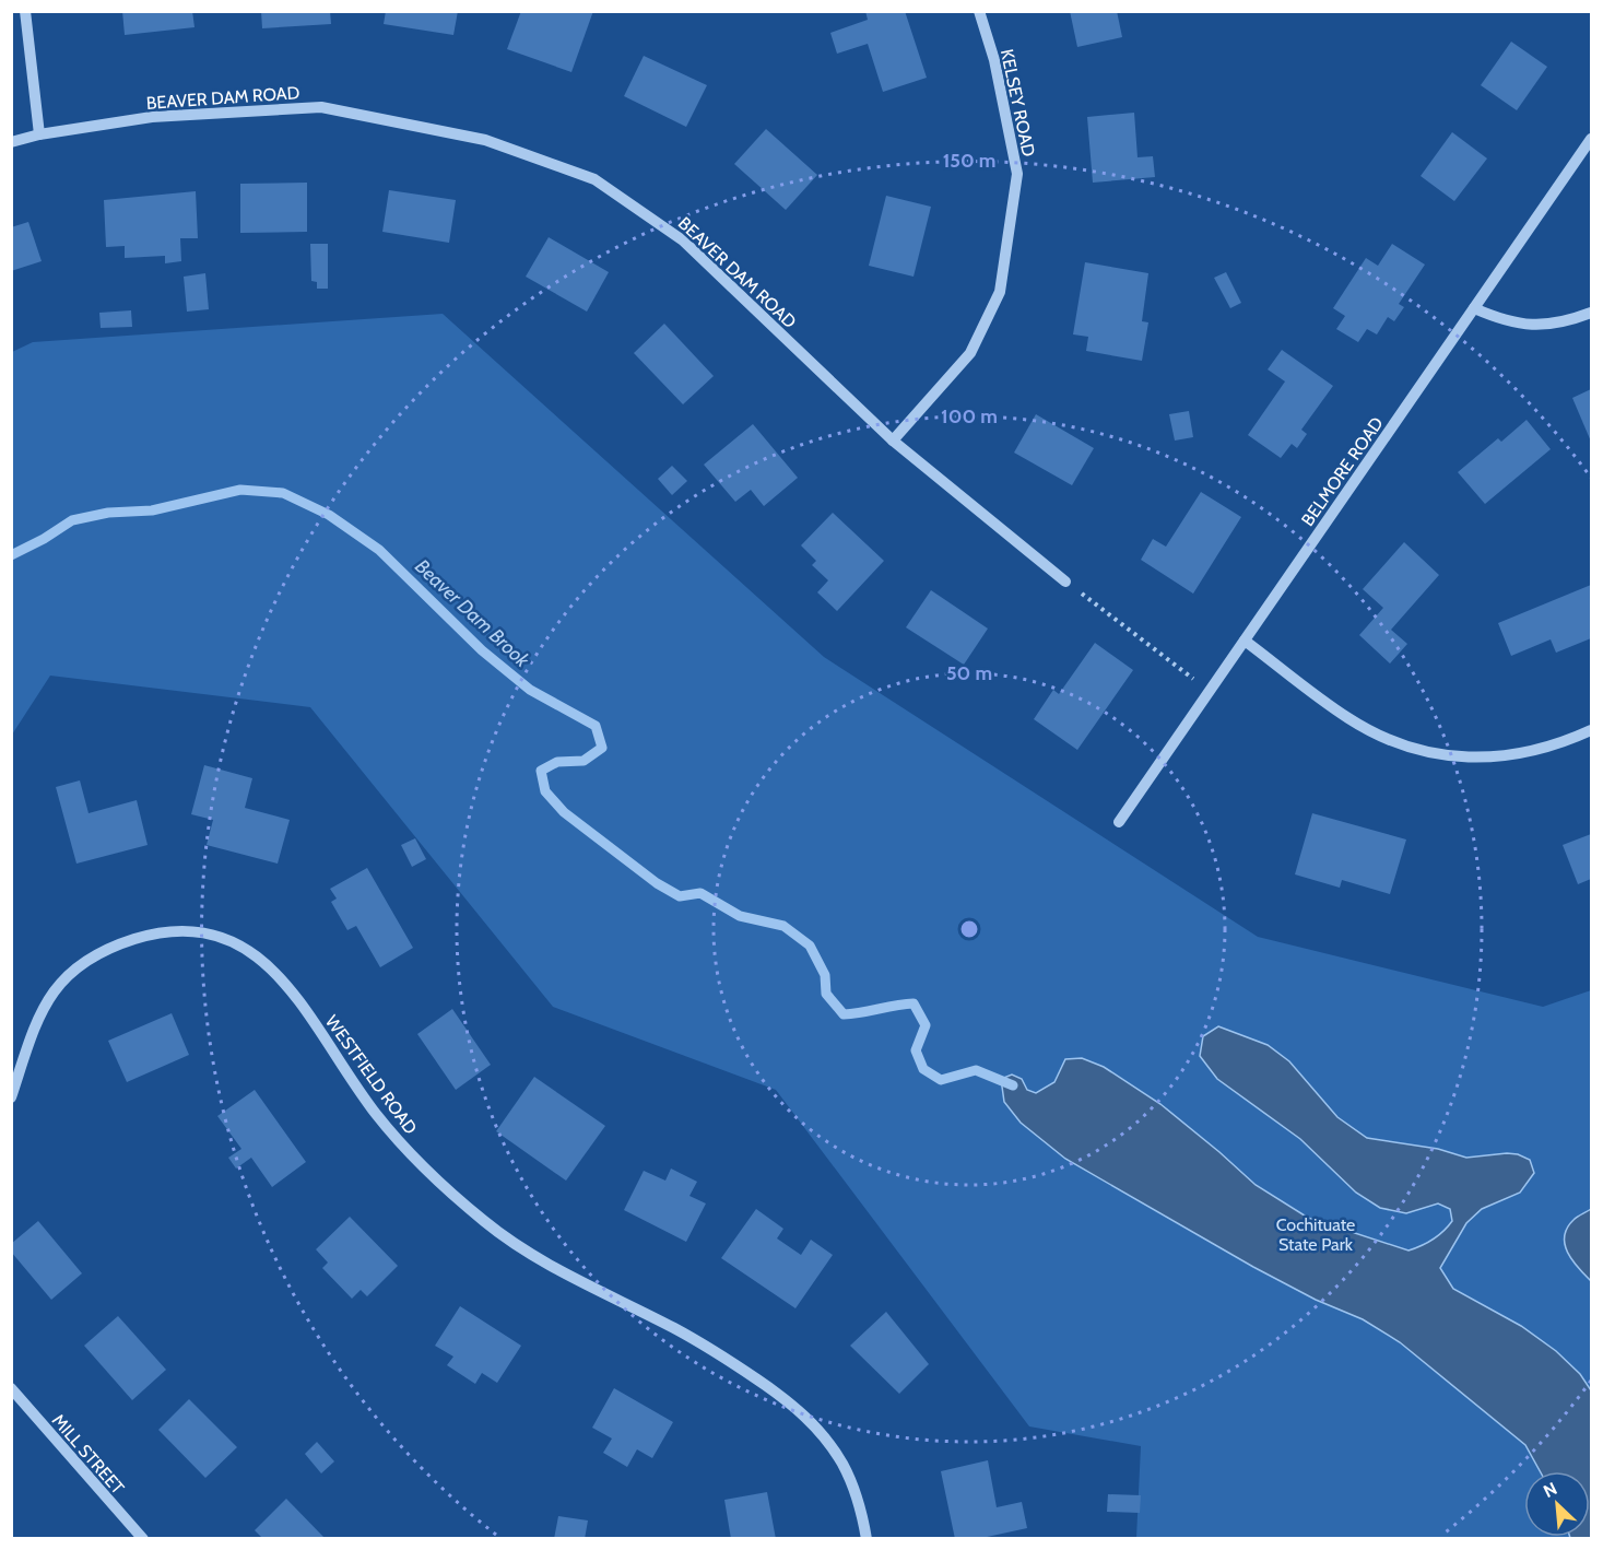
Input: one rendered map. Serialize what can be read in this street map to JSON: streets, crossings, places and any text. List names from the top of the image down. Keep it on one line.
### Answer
{"streets":{"street":["BEAVER DAM ROAD","KELSEY ROAD","BELMORE ROAD","WESTFIELD ROAD","MILL STREET"]},"crossings":[["BEAVER DAM ROAD","KELSEY ROAD"]],"water":["Beaver Dam Brook"],"parks":["Cochituate State Park"],"north":"top left","rings":["150 m","100 m","50 m"]}
